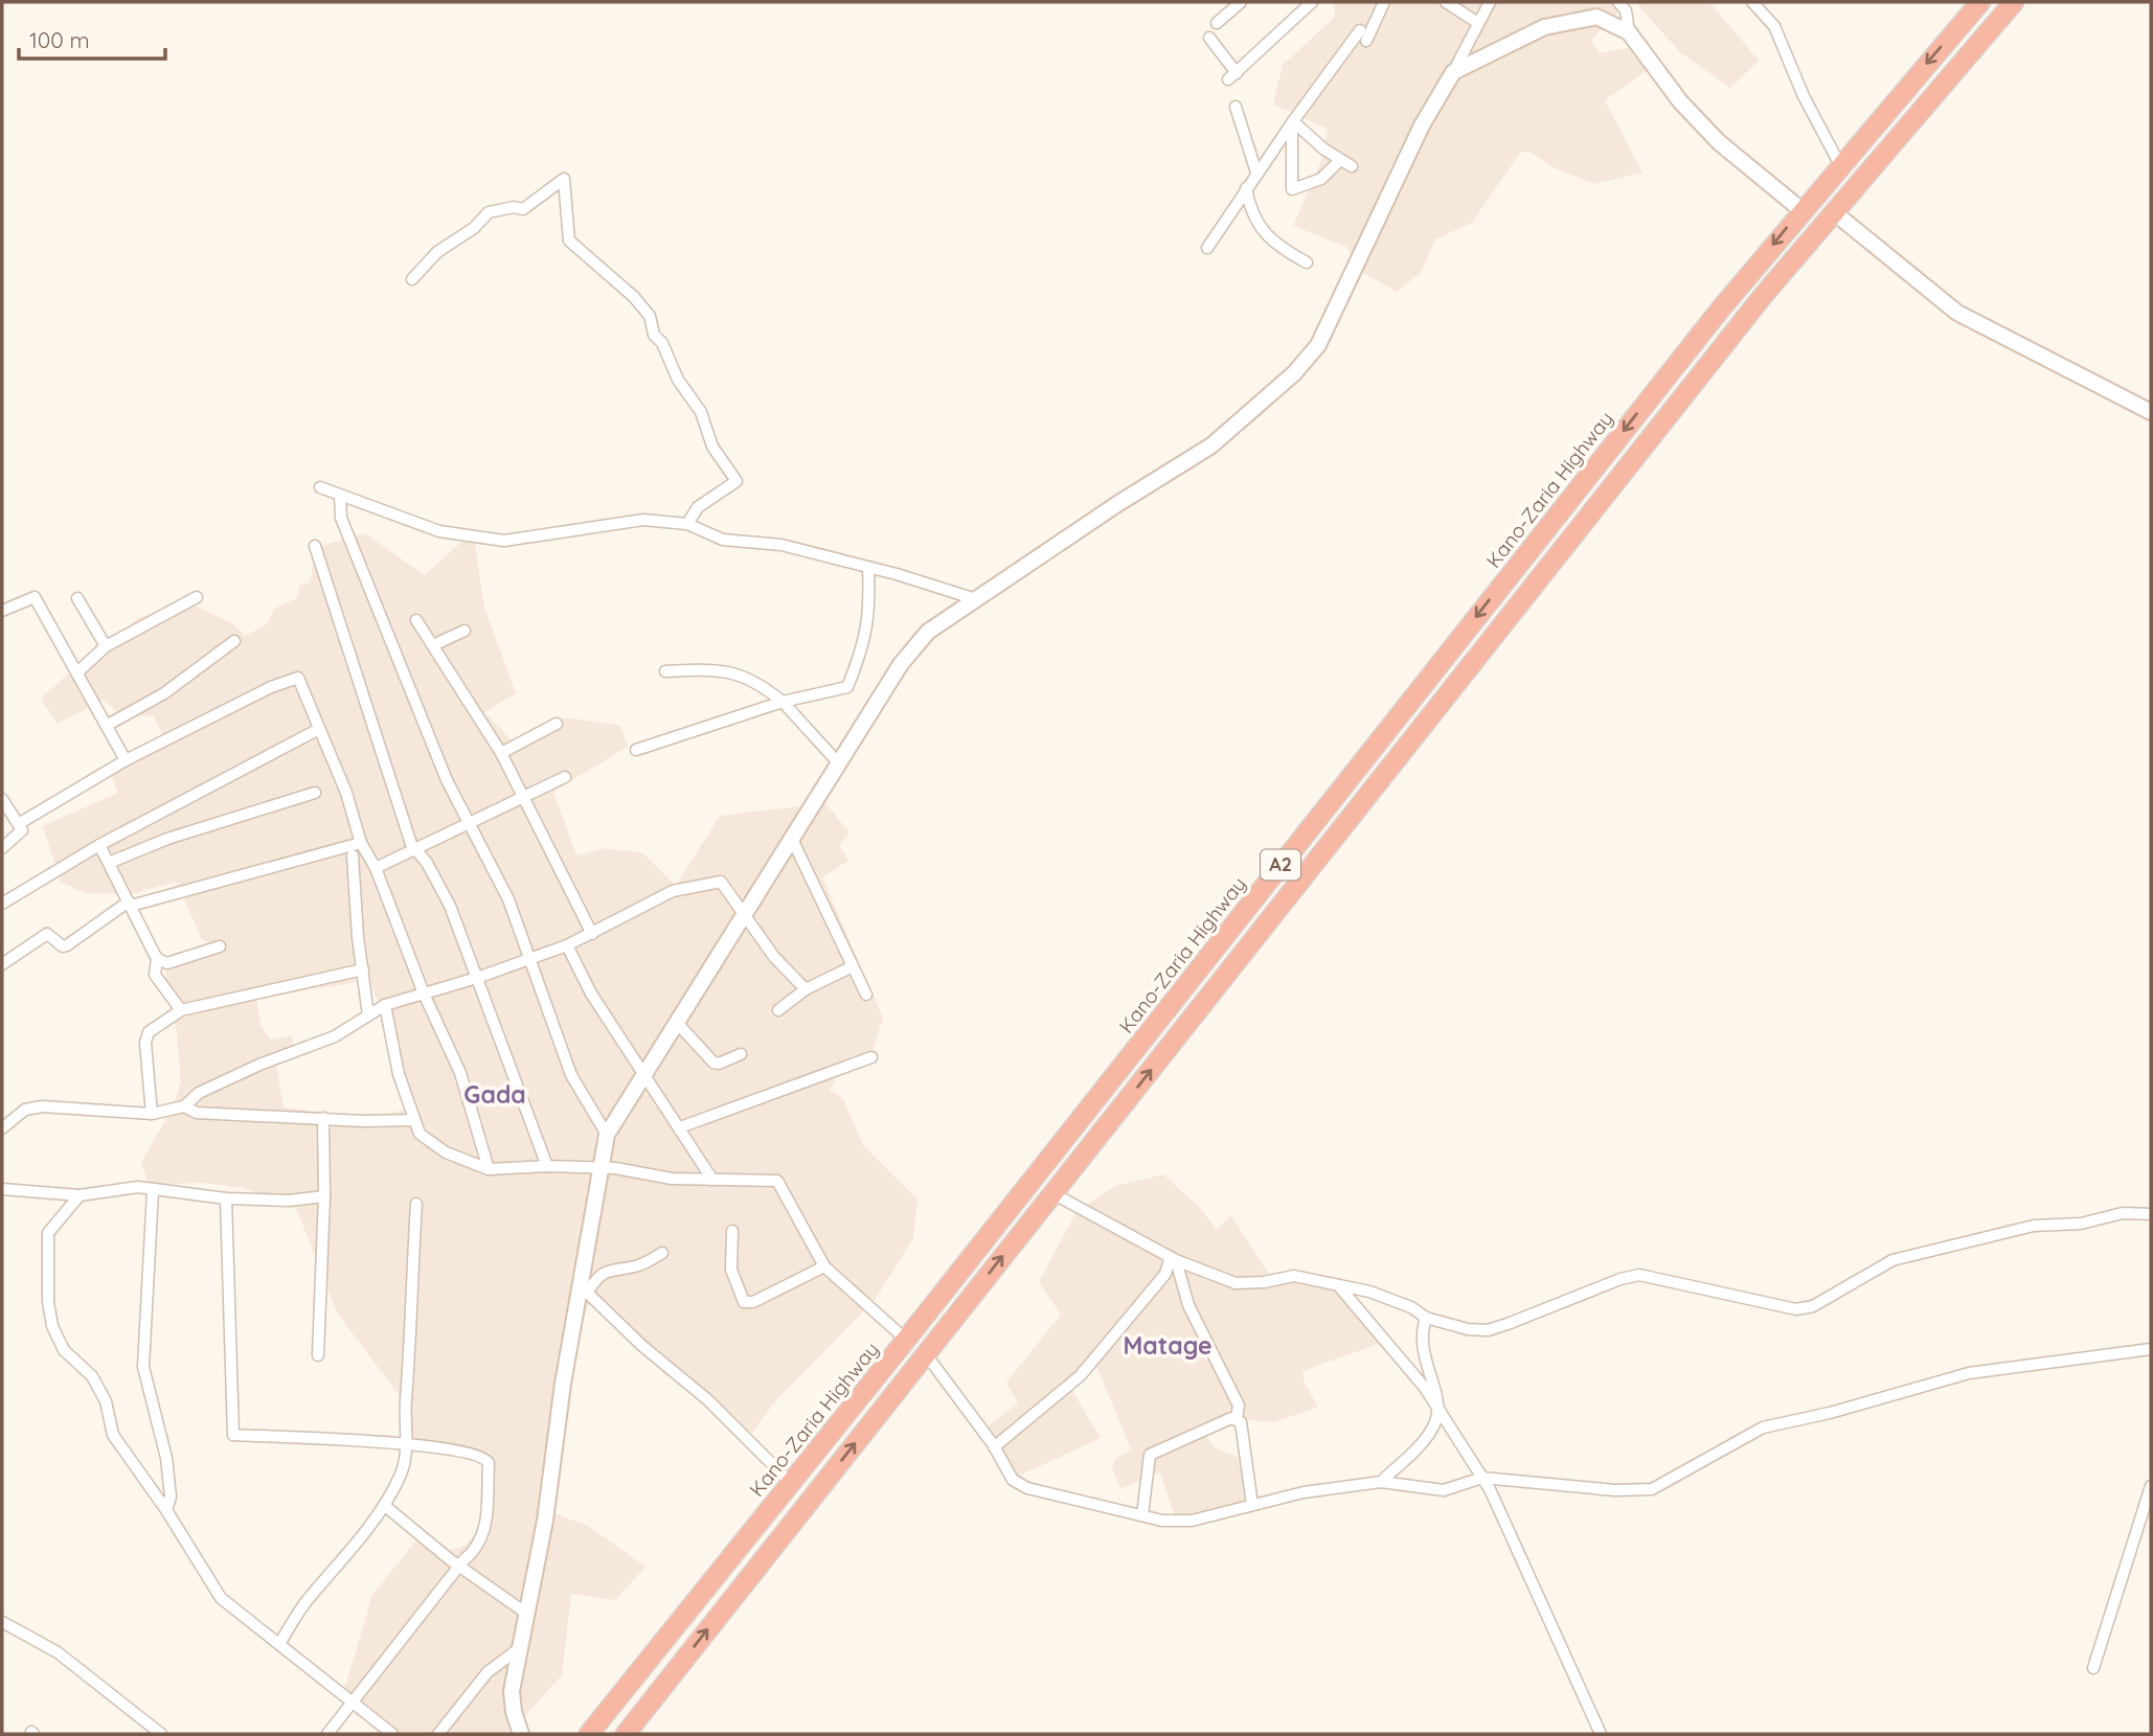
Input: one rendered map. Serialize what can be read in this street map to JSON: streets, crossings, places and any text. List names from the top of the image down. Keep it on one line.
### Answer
{"streets":{"highway":["Kano-Zaria Highway","A2"]},"districts":["Gada","Matage"],"scale_bar":"100 m"}
